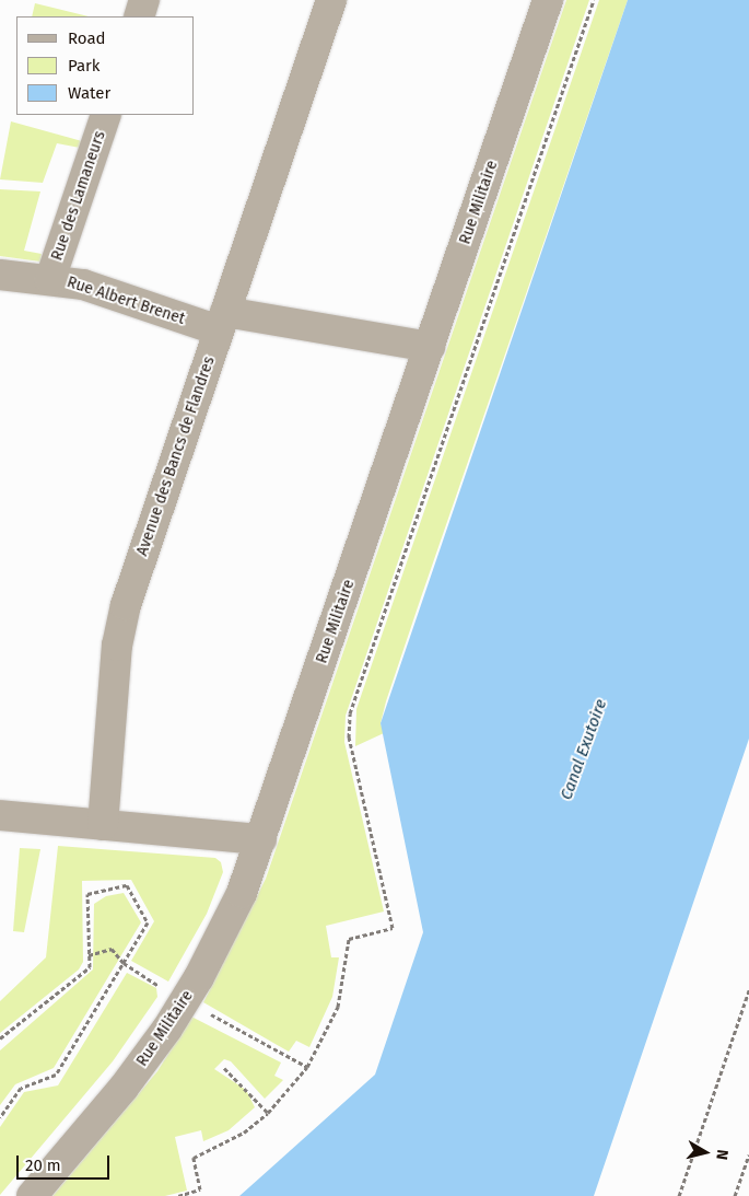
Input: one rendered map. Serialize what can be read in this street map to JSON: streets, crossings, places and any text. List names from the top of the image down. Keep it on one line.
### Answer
{"streets":{"street":["Rue des Lamaneurs","Rue Militaire","Rue Albert Brenet","Avenue des Bancs de Flandres"]},"crossings":[["Rue des Lamaneurs","Rue Albert Brenet"],["Rue Militaire","Rue Albert Brenet"],["Rue Albert Brenet","Avenue des Bancs de Flandres"]],"water":["Canal Exutoire"],"legend":["Road","Park","Water"],"scale_bar":"20 m","north":"right"}
